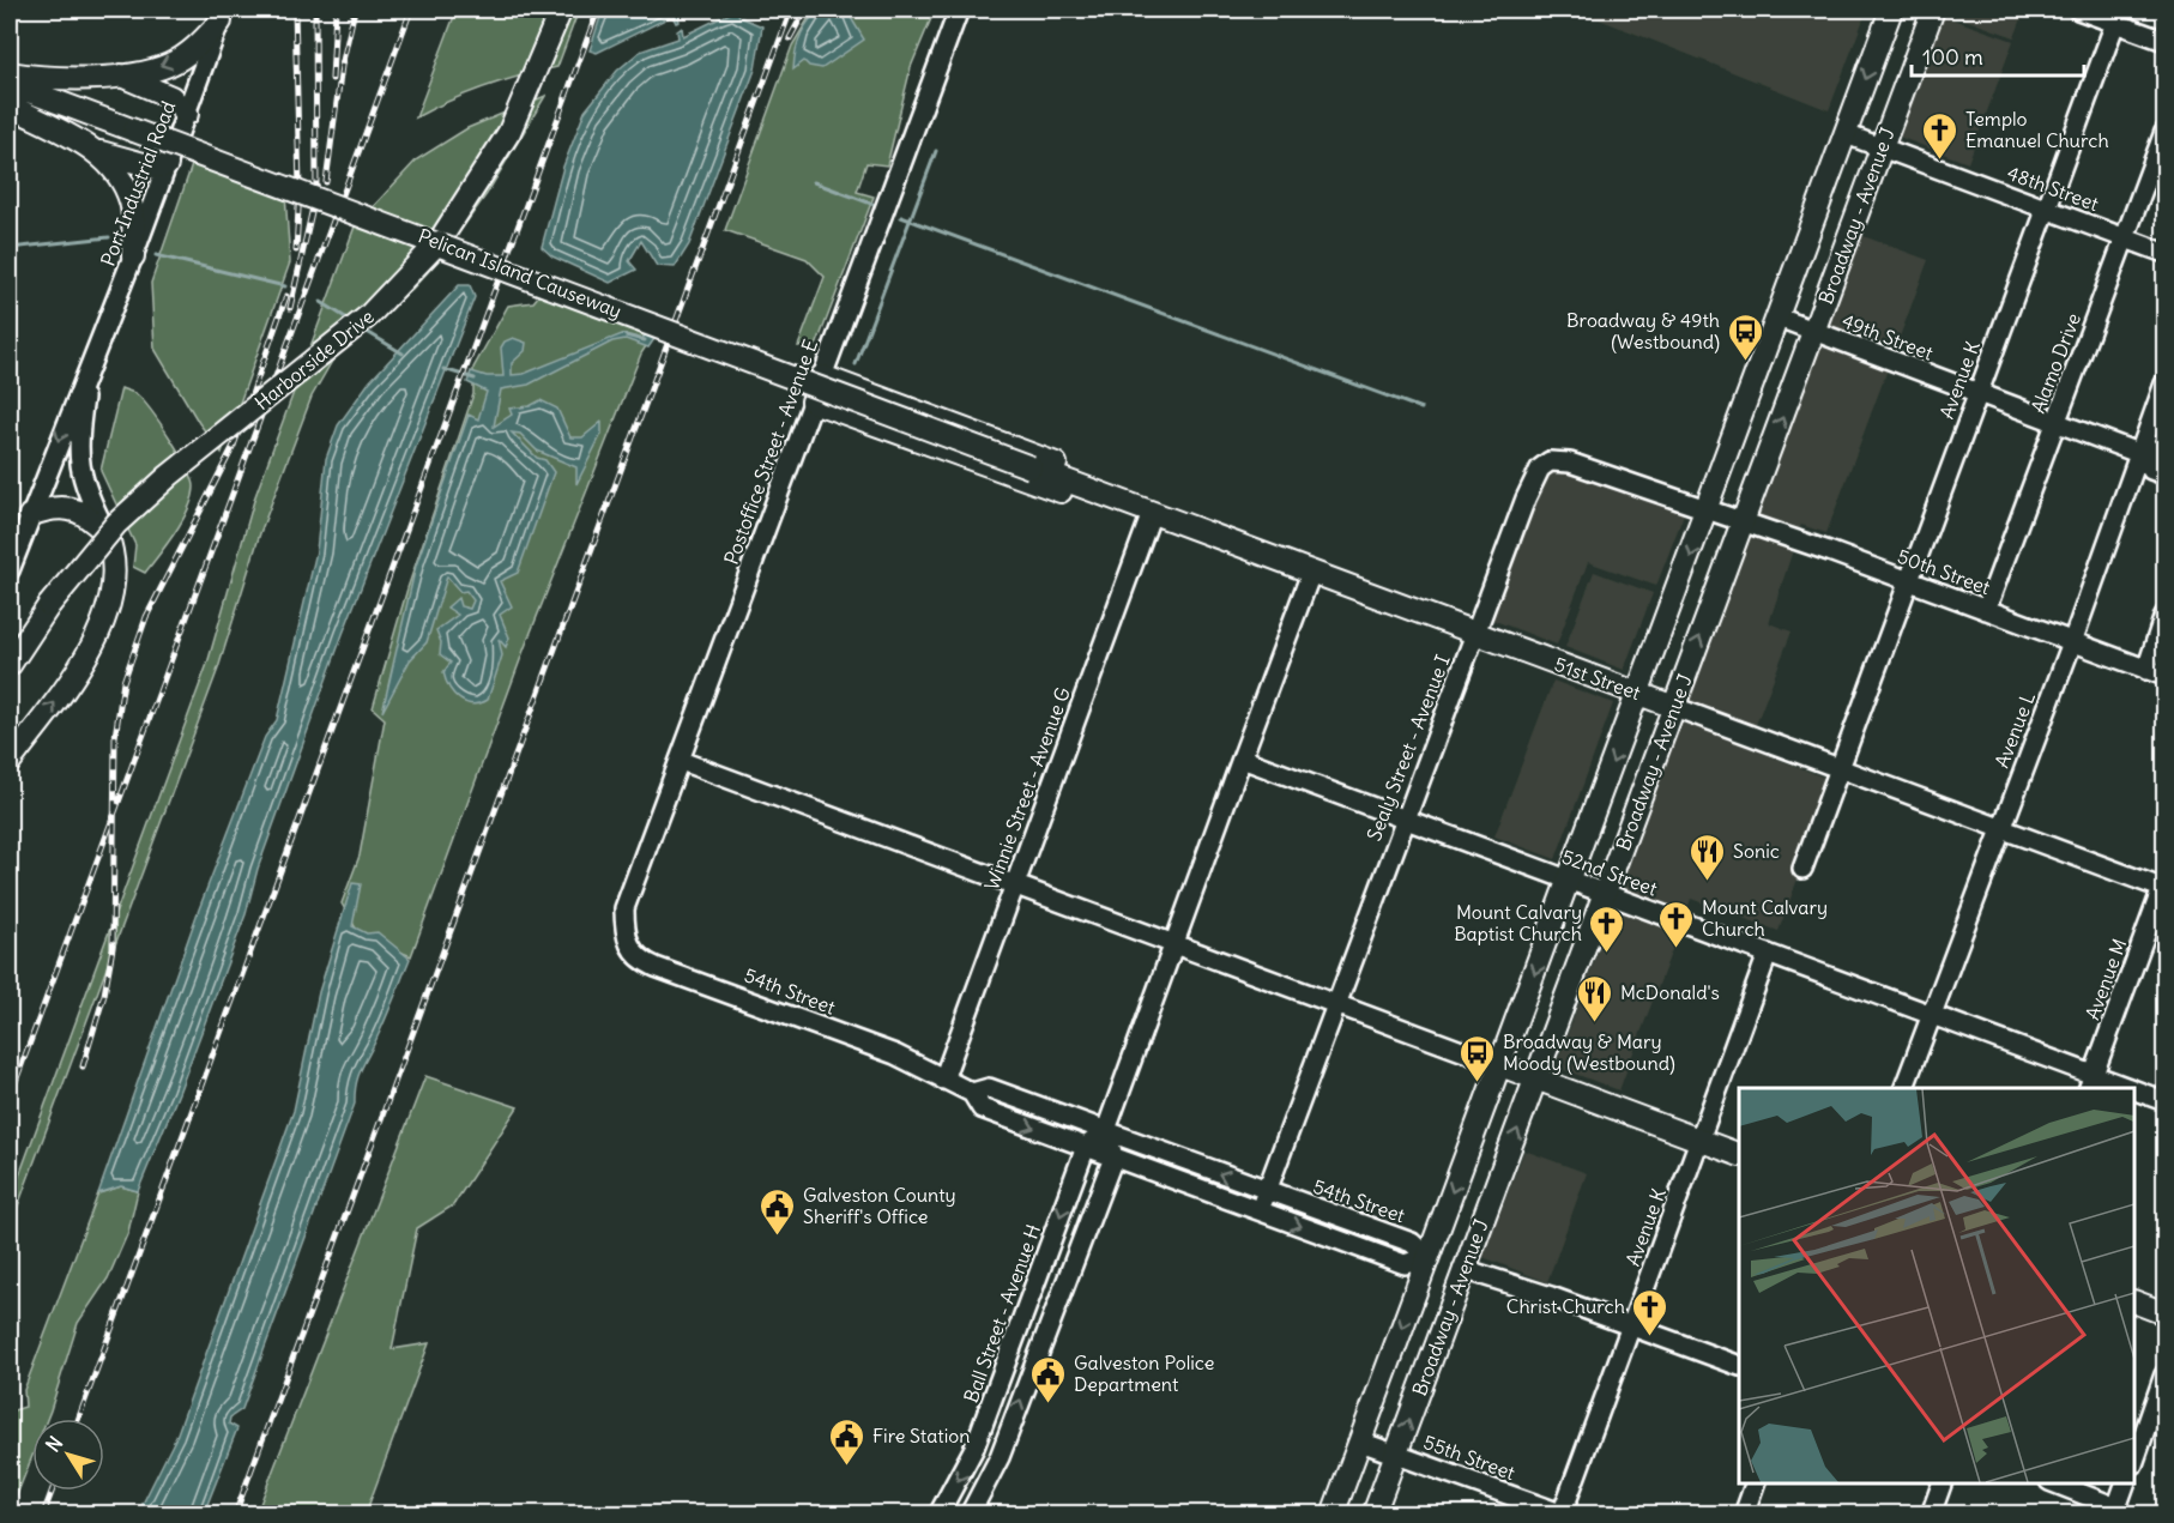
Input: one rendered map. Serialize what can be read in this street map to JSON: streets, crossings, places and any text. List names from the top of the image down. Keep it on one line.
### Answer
{"streets":{"main road":["Broadway - Avenue J","Pelican Island Causeway","Harborside Drive","51st Street"],"street":["Port Industrial Road","48th Street","49th Street","Alamo Drive","Avenue K","Postoffice Street - Avenue E","50th Street","Avenue L","Sealy Street - Avenue I","Winnie Street - Avenue G","52nd Street","Avenue M","54th Street","Ball Street - Avenue H","55th Street"]},"crossings":[["48th Street","Broadway - Avenue J"],["48th Street","Alamo Drive"],["48th Street","Avenue K"],["Broadway - Avenue J","49th Street"],["Broadway - Avenue J","50th Street"],["Broadway - Avenue J","51st Street"],["Broadway - Avenue J","Sealy Street - Avenue I"],["Broadway - Avenue J","52nd Street"],["Broadway - Avenue J","54th Street"],["Broadway - Avenue J","55th Street"],["Pelican Island Causeway","Harborside Drive"],["Pelican Island Causeway","51st Street"],["49th Street","Alamo Drive"],["49th Street","Avenue K"],["49th Street","Avenue L"],["Alamo Drive","50th Street"],["Avenue K","50th Street"],["Avenue K","51st Street"],["Avenue K","52nd Street"],["Avenue K","55th Street"],["Postoffice Street - Avenue E","54th Street"],["50th Street","Avenue L"],["50th Street","Sealy Street - Avenue I"],["51st Street","Avenue L"],["51st Street","Sealy Street - Avenue I"],["51st Street","Winnie Street - Avenue G"],["51st Street","Avenue M"],["Avenue L","52nd Street"],["Sealy Street - Avenue I","52nd Street"],["Sealy Street - Avenue I","54th Street"],["Winnie Street - Avenue G","54th Street"],["52nd Street","Avenue M"],["54th Street","Ball Street - Avenue H"]],"places":{"church":["Templo Emanuel Church","Mount Calvary Church","Mount Calvary Baptist Church","Christ Church"],"bus stop":["Broadway & 49th (Westbound)","Broadway & Mary Moody (Westbound)"],"restaurant":["Sonic","McDonald's"],"public building":["Galveston County Sheriff's Office","Galveston Police Department","Fire Station"]},"scale_bar":"100 m","north":"top left"}
